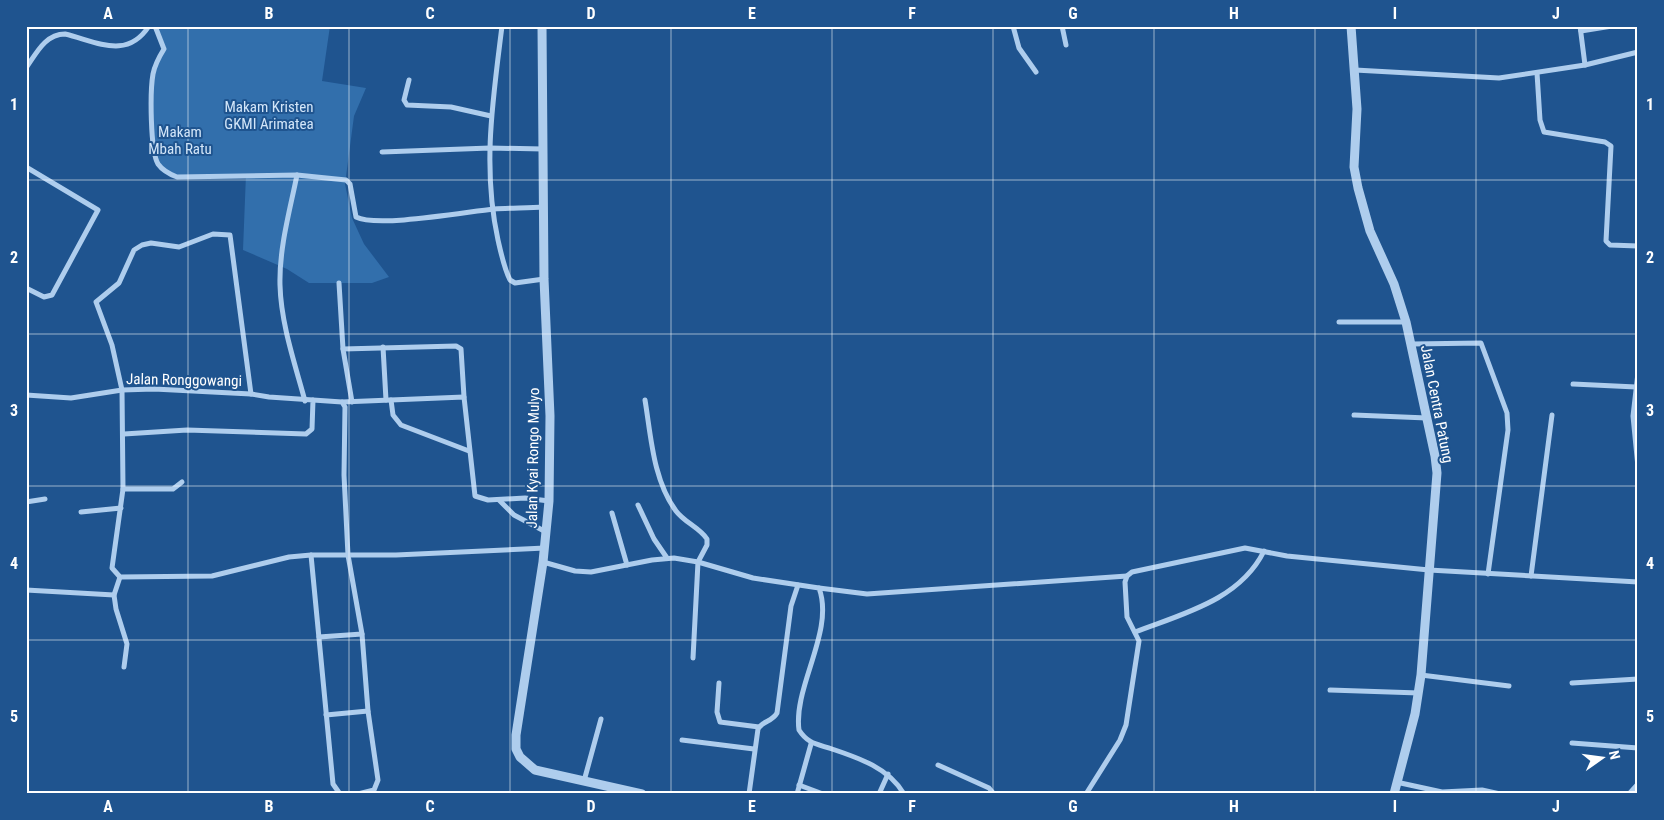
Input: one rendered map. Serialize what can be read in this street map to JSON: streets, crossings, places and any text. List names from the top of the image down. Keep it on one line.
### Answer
{"streets":{"street":["Jalan Ronggowangi","Jalan Centra Patung","Jalan Kyai Rongo Mulyo"]},"parks":["Makam Kristen GKMI Arimatea","Makam Mbah Ratu"],"north":"right","grid":{"columns":["A","B","C","D","E","F","G","H","I","J"],"rows":["1","2","3","4","5"]}}
